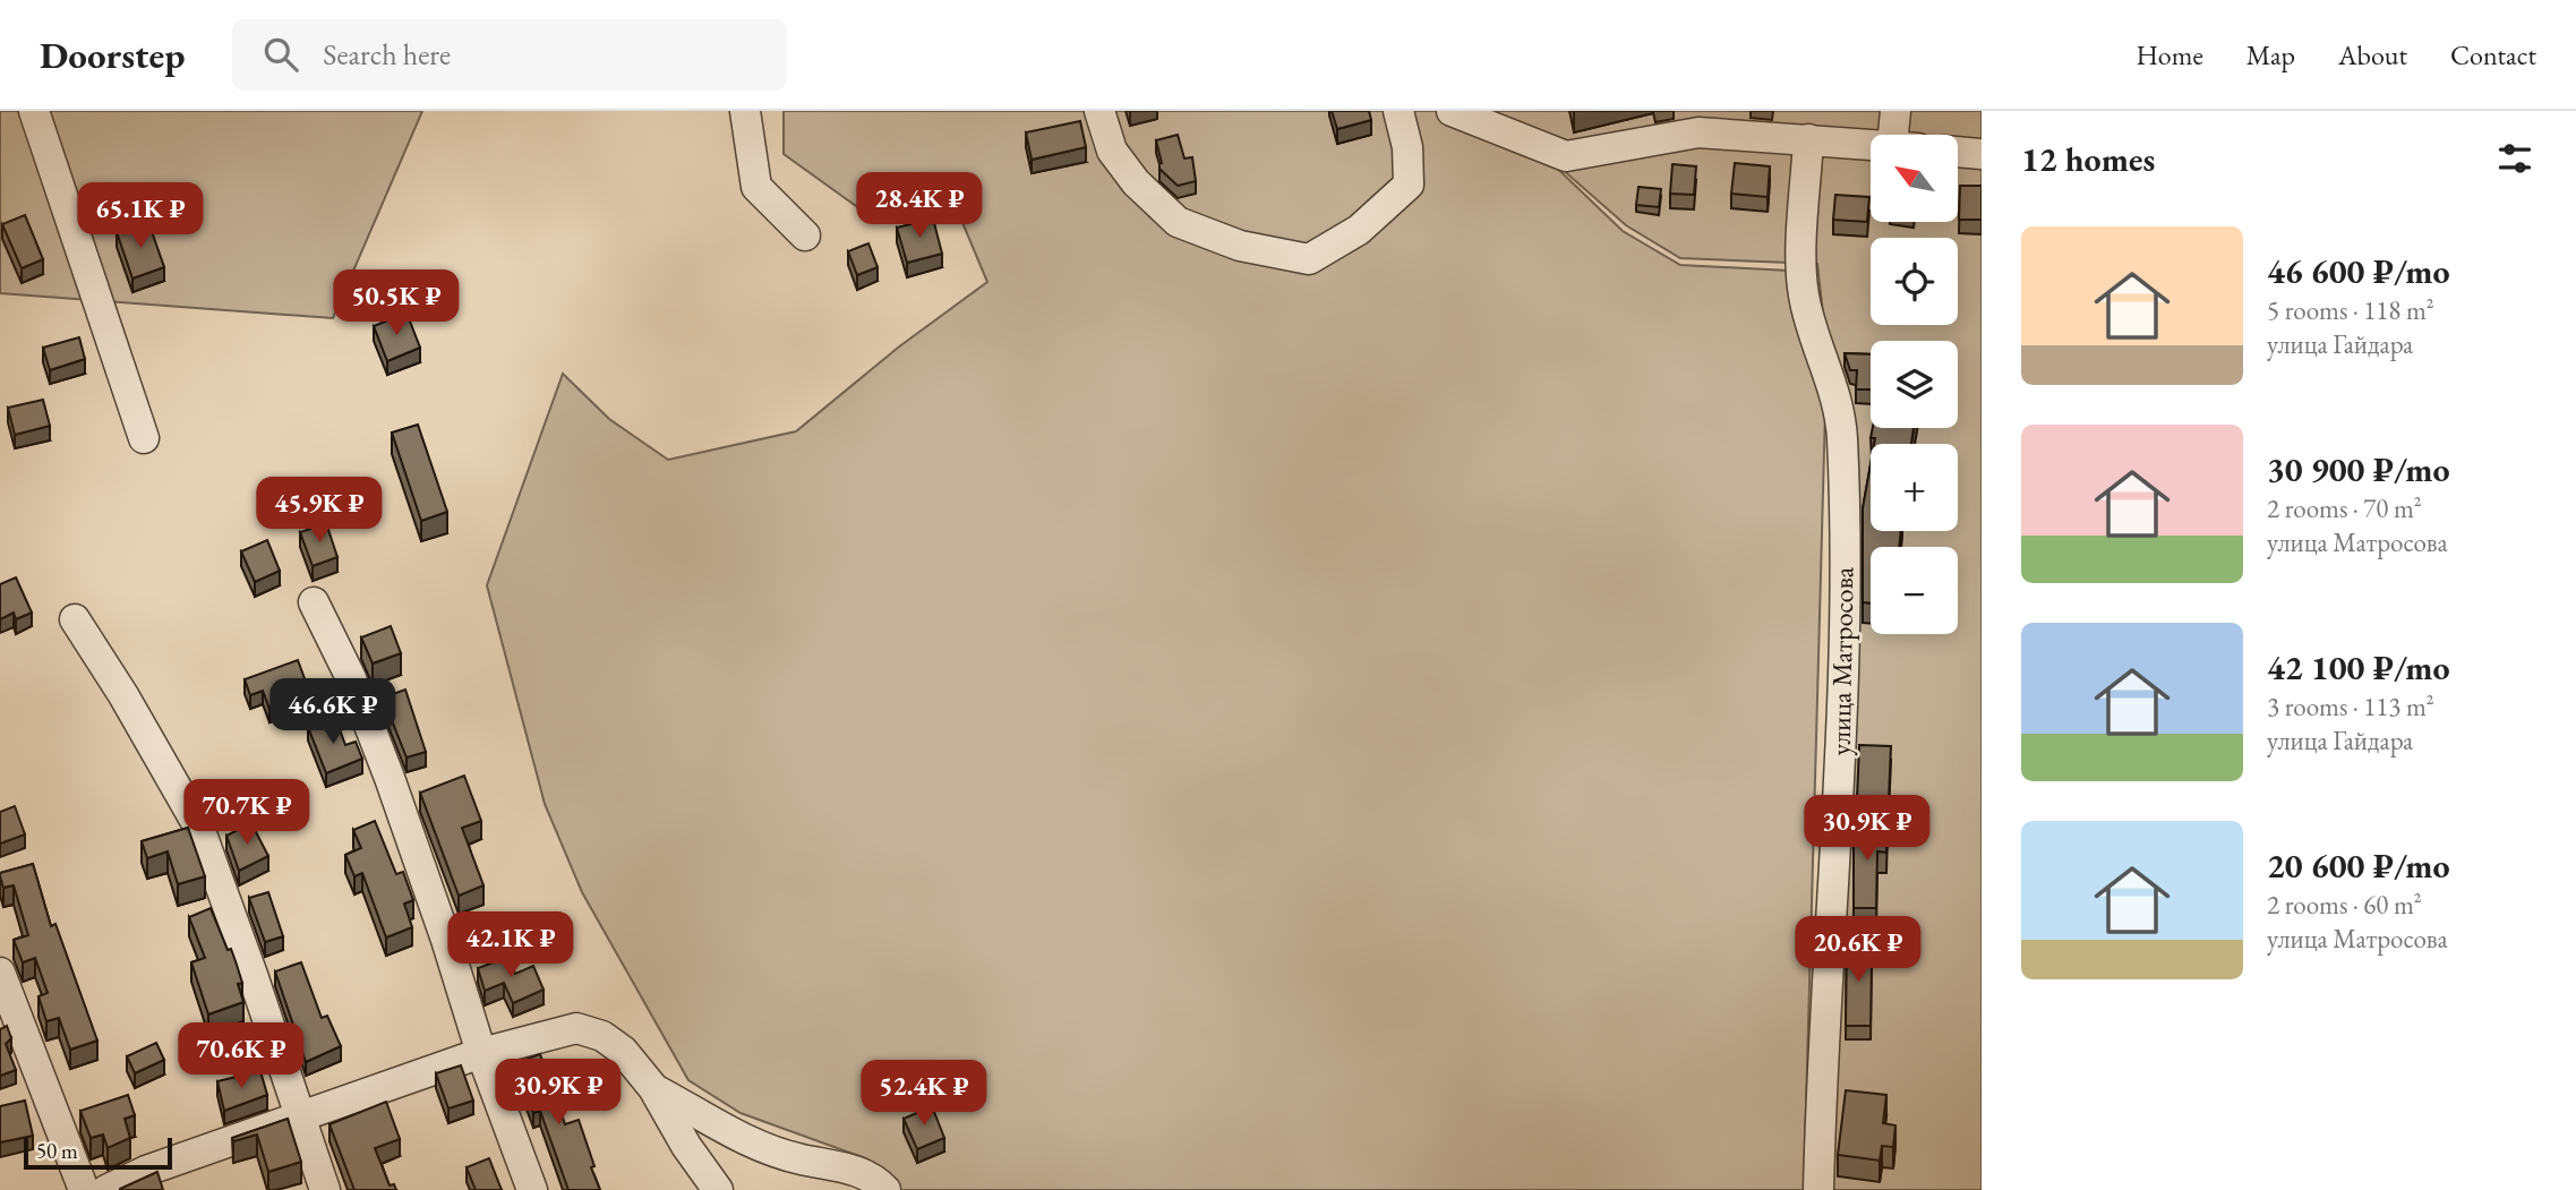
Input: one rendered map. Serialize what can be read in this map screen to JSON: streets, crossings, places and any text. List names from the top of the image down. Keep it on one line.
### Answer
{"streets":{"street":["улица Матросова"]},"scale_bar":"50 m","north":"top left","page":{"header":"Doorstep","search":"Search here","nav":["Home","Map","About","Contact"],"heading":"12 homes","map_buttons":["+","−"],"price":["28.4K ₽","65.1K ₽","50.5K ₽","45.9K ₽","46.6K ₽","70.7K ₽","30.9K ₽","42.1K ₽","20.6K ₽","70.6K ₽","30.9K ₽","52.4K ₽"],"list":[{"name":"46 600 ₽/mo","note":"5 rooms · 118 m² · улица Гайдара"},{"name":"30 900 ₽/mo","note":"2 rooms · 70 m² · улица Матросова"},{"name":"42 100 ₽/mo","note":"3 rooms · 113 m² · улица Гайдара"},{"name":"20 600 ₽/mo","note":"2 rooms · 60 m² · улица Матросова"}],"scale":"50 m"}}
